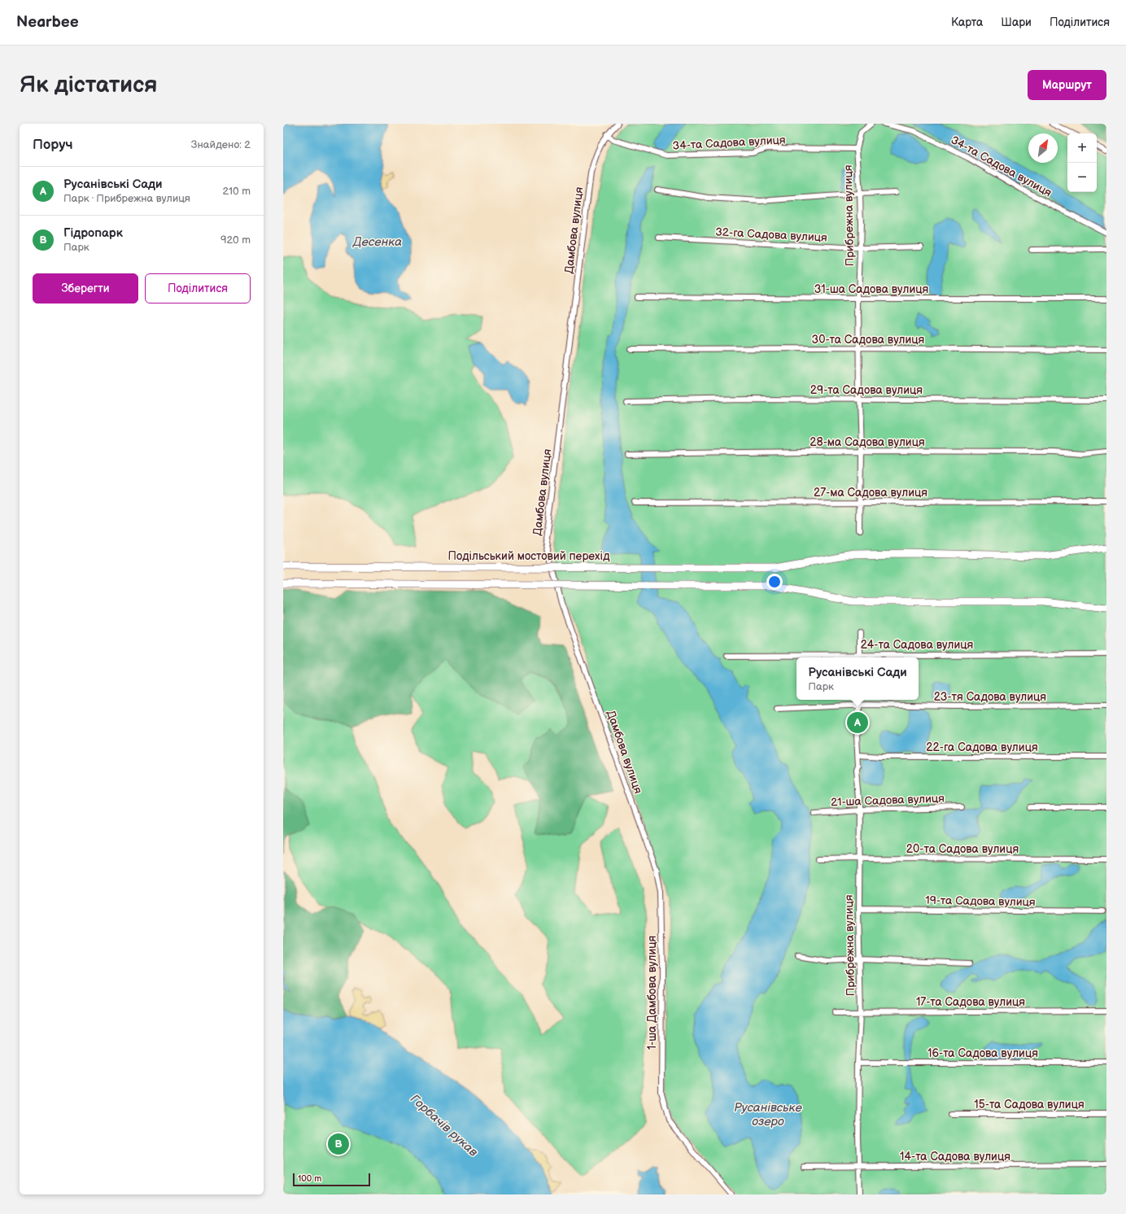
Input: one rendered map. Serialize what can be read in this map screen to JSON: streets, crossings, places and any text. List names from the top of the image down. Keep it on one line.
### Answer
{"streets":{"main road":["Подільський мостовий перехід"],"street":["34-та Садова вулиця","Прибрежна вулиця","Дамбова вулиця","32-га Садова вулиця","31-ша Садова вулиця","30-та Садова вулиця","29-та Садова вулиця","28-ма Садова вулиця","27-ма Садова вулиця","24-та Садова вулиця","23-тя Садова вулиця","22-га Садова вулиця","21-ша Садова вулиця","20-та Садова вулиця","19-та Садова вулиця","1-ша Дамбова вулиця","17-та Садова вулиця","16-та Садова вулиця","15-та Садова вулиця","14-та Садова вулиця"]},"crossings":[["34-та Садова вулиця","Прибрежна вулиця"],["34-та Садова вулиця","Дамбова вулиця"],["Прибрежна вулиця","32-га Садова вулиця"],["Прибрежна вулиця","31-ша Садова вулиця"],["Прибрежна вулиця","30-та Садова вулиця"],["Прибрежна вулиця","29-та Садова вулиця"],["Прибрежна вулиця","28-ма Садова вулиця"],["Прибрежна вулиця","27-ма Садова вулиця"],["Прибрежна вулиця","23-тя Садова вулиця"],["Прибрежна вулиця","22-га Садова вулиця"],["Прибрежна вулиця","21-ша Садова вулиця"],["Прибрежна вулиця","20-та Садова вулиця"],["Прибрежна вулиця","19-та Садова вулиця"],["Прибрежна вулиця","17-та Садова вулиця"],["Прибрежна вулиця","16-та Садова вулиця"],["Прибрежна вулиця","14-та Садова вулиця"],["Дамбова вулиця","1-ша Дамбова вулиця"]],"water":["Десенка","Русанівське озеро","Горбачів рукав"],"scale_bar":"100 m","north":"top right","page":{"header":"Nearbee","nav":["Карта","Шари","Поділитися"],"buttons":["Маршрут",["Зберегти","Поділитися"]],"title":"Як дістатися","heading":["Поруч","Знайдено: 2"],"map_buttons":["+","−"],"list":[{"mark":"A","name":"Русанівські Сади","note":"Парк · Прибрежна вулиця","value":"210 m"},{"mark":"B","name":"Гідропарк","note":"Парк","value":"920 m"}],"popup":["Русанівські Сади","Парк"],"pins":["A","B"],"scale":"100 m"}}
